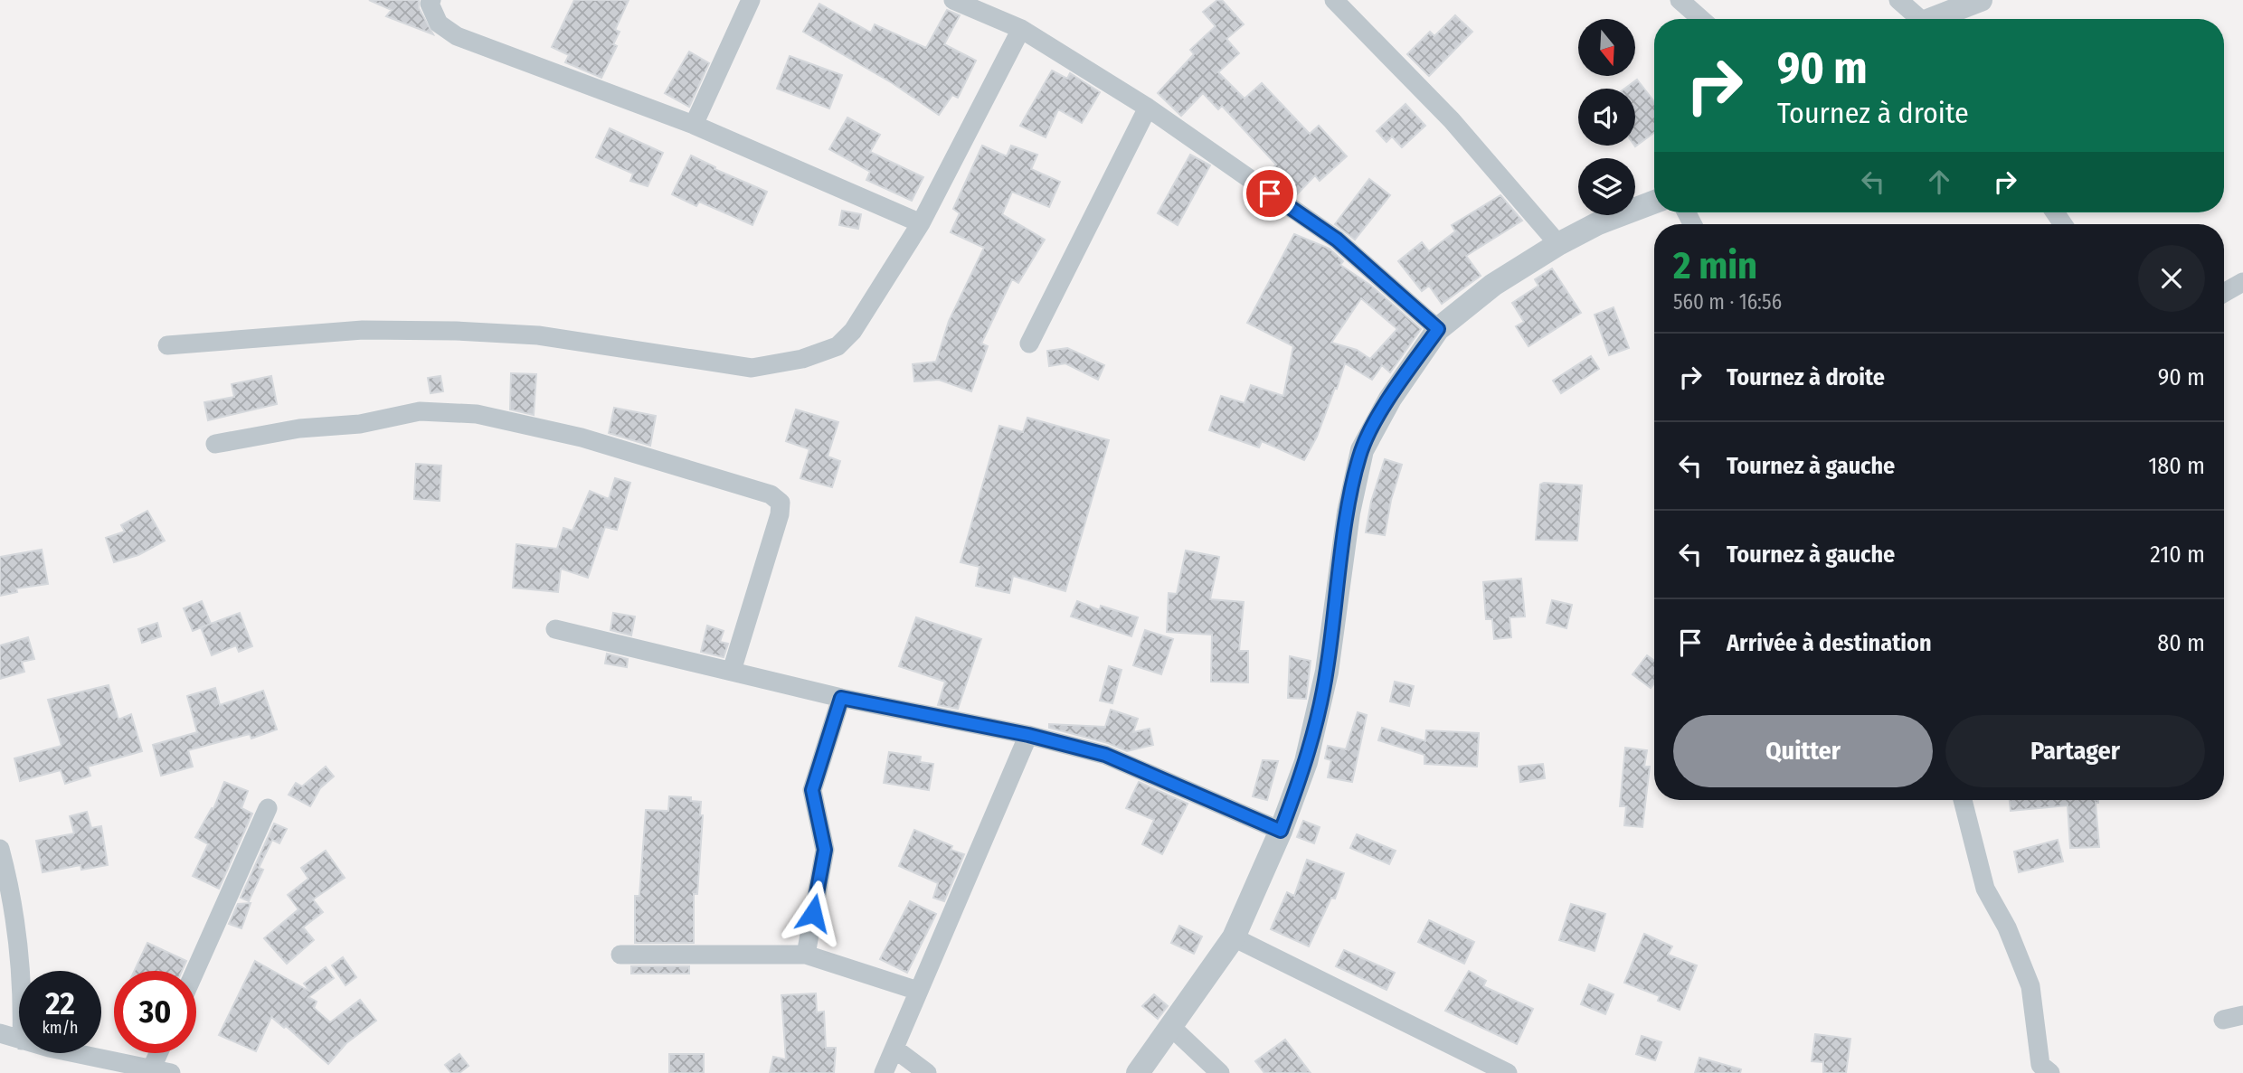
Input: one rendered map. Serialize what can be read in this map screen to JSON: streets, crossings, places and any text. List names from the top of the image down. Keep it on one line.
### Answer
{"north":"bottom","page":{"turn":["90 m","Tournez à droite"],"heading":["2 min","560 m · 16:56"],"list":[{"name":"Tournez à droite","value":"90 m"},{"name":"Tournez à gauche","value":"180 m"},{"name":"Tournez à gauche","value":"210 m"},{"name":"Arrivée à destination","value":"80 m"}],"buttons":["Quitter","Partager"],"speed":"22 km/h","limit":"30"}}
